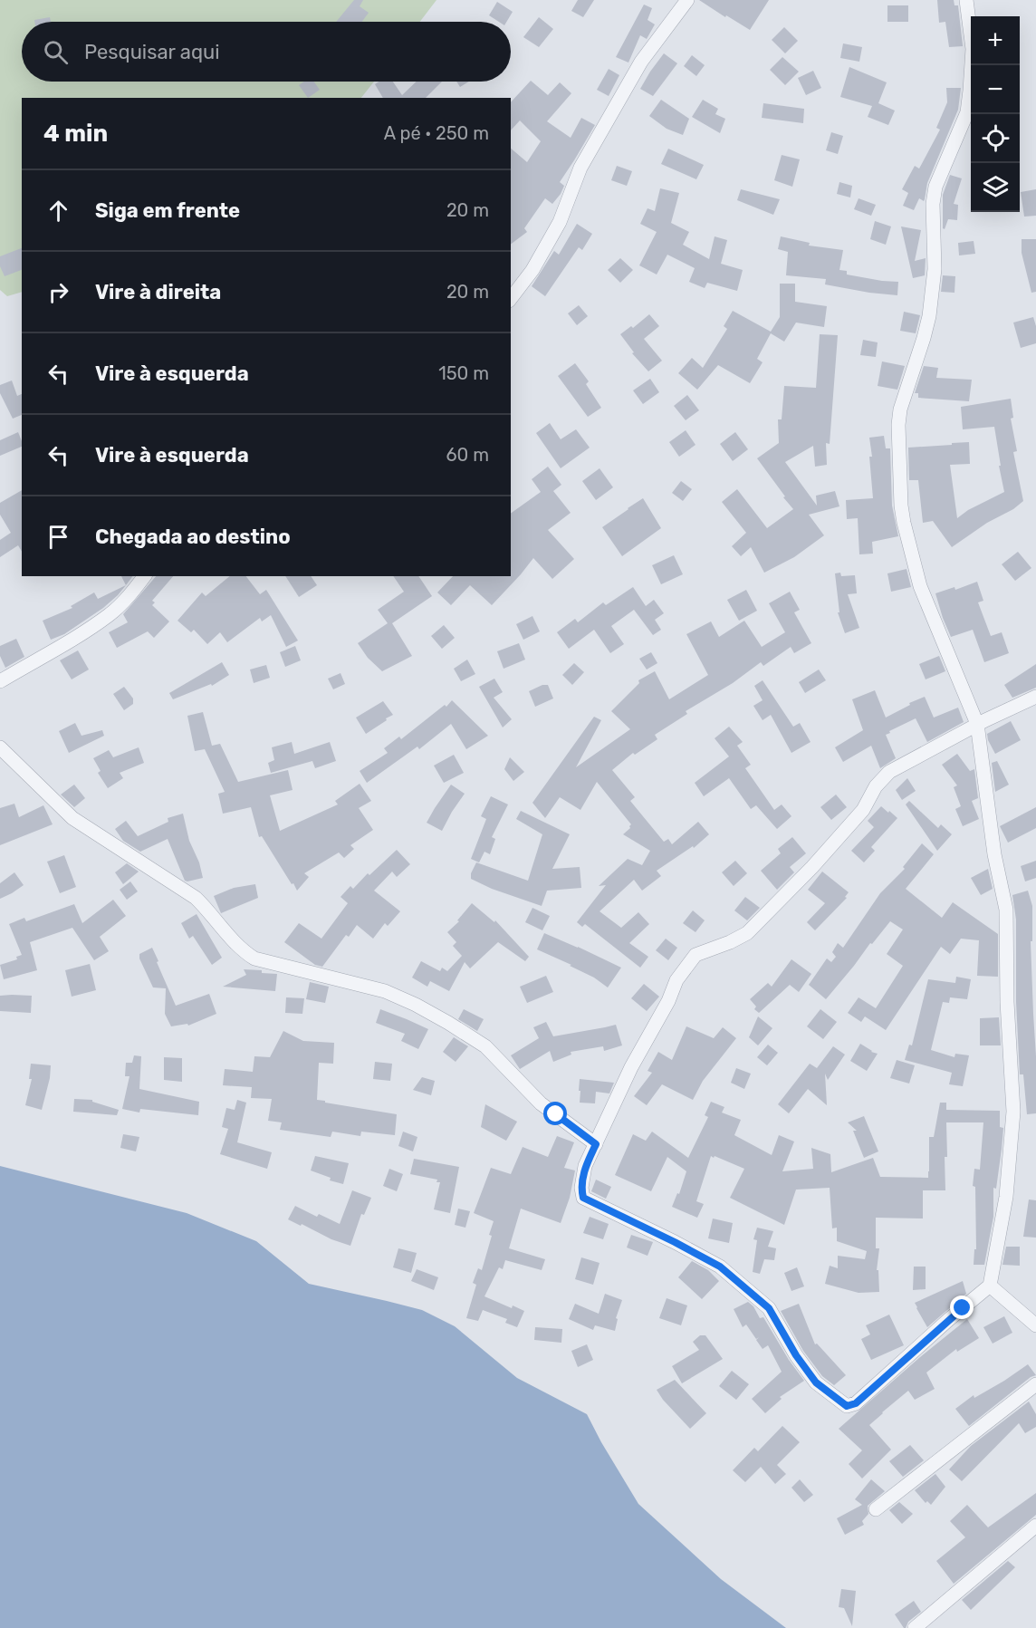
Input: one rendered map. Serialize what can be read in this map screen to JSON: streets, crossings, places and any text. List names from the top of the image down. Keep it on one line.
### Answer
{"page":{"map_buttons":["+","−"],"search":"Pesquisar aqui","heading":["4 min","A pé · 250 m"],"list":[["Siga em frente","20 m"],["Vire à direita","20 m"],["Vire à esquerda","150 m"],["Vire à esquerda","60 m"],"Chegada ao destino"]}}
